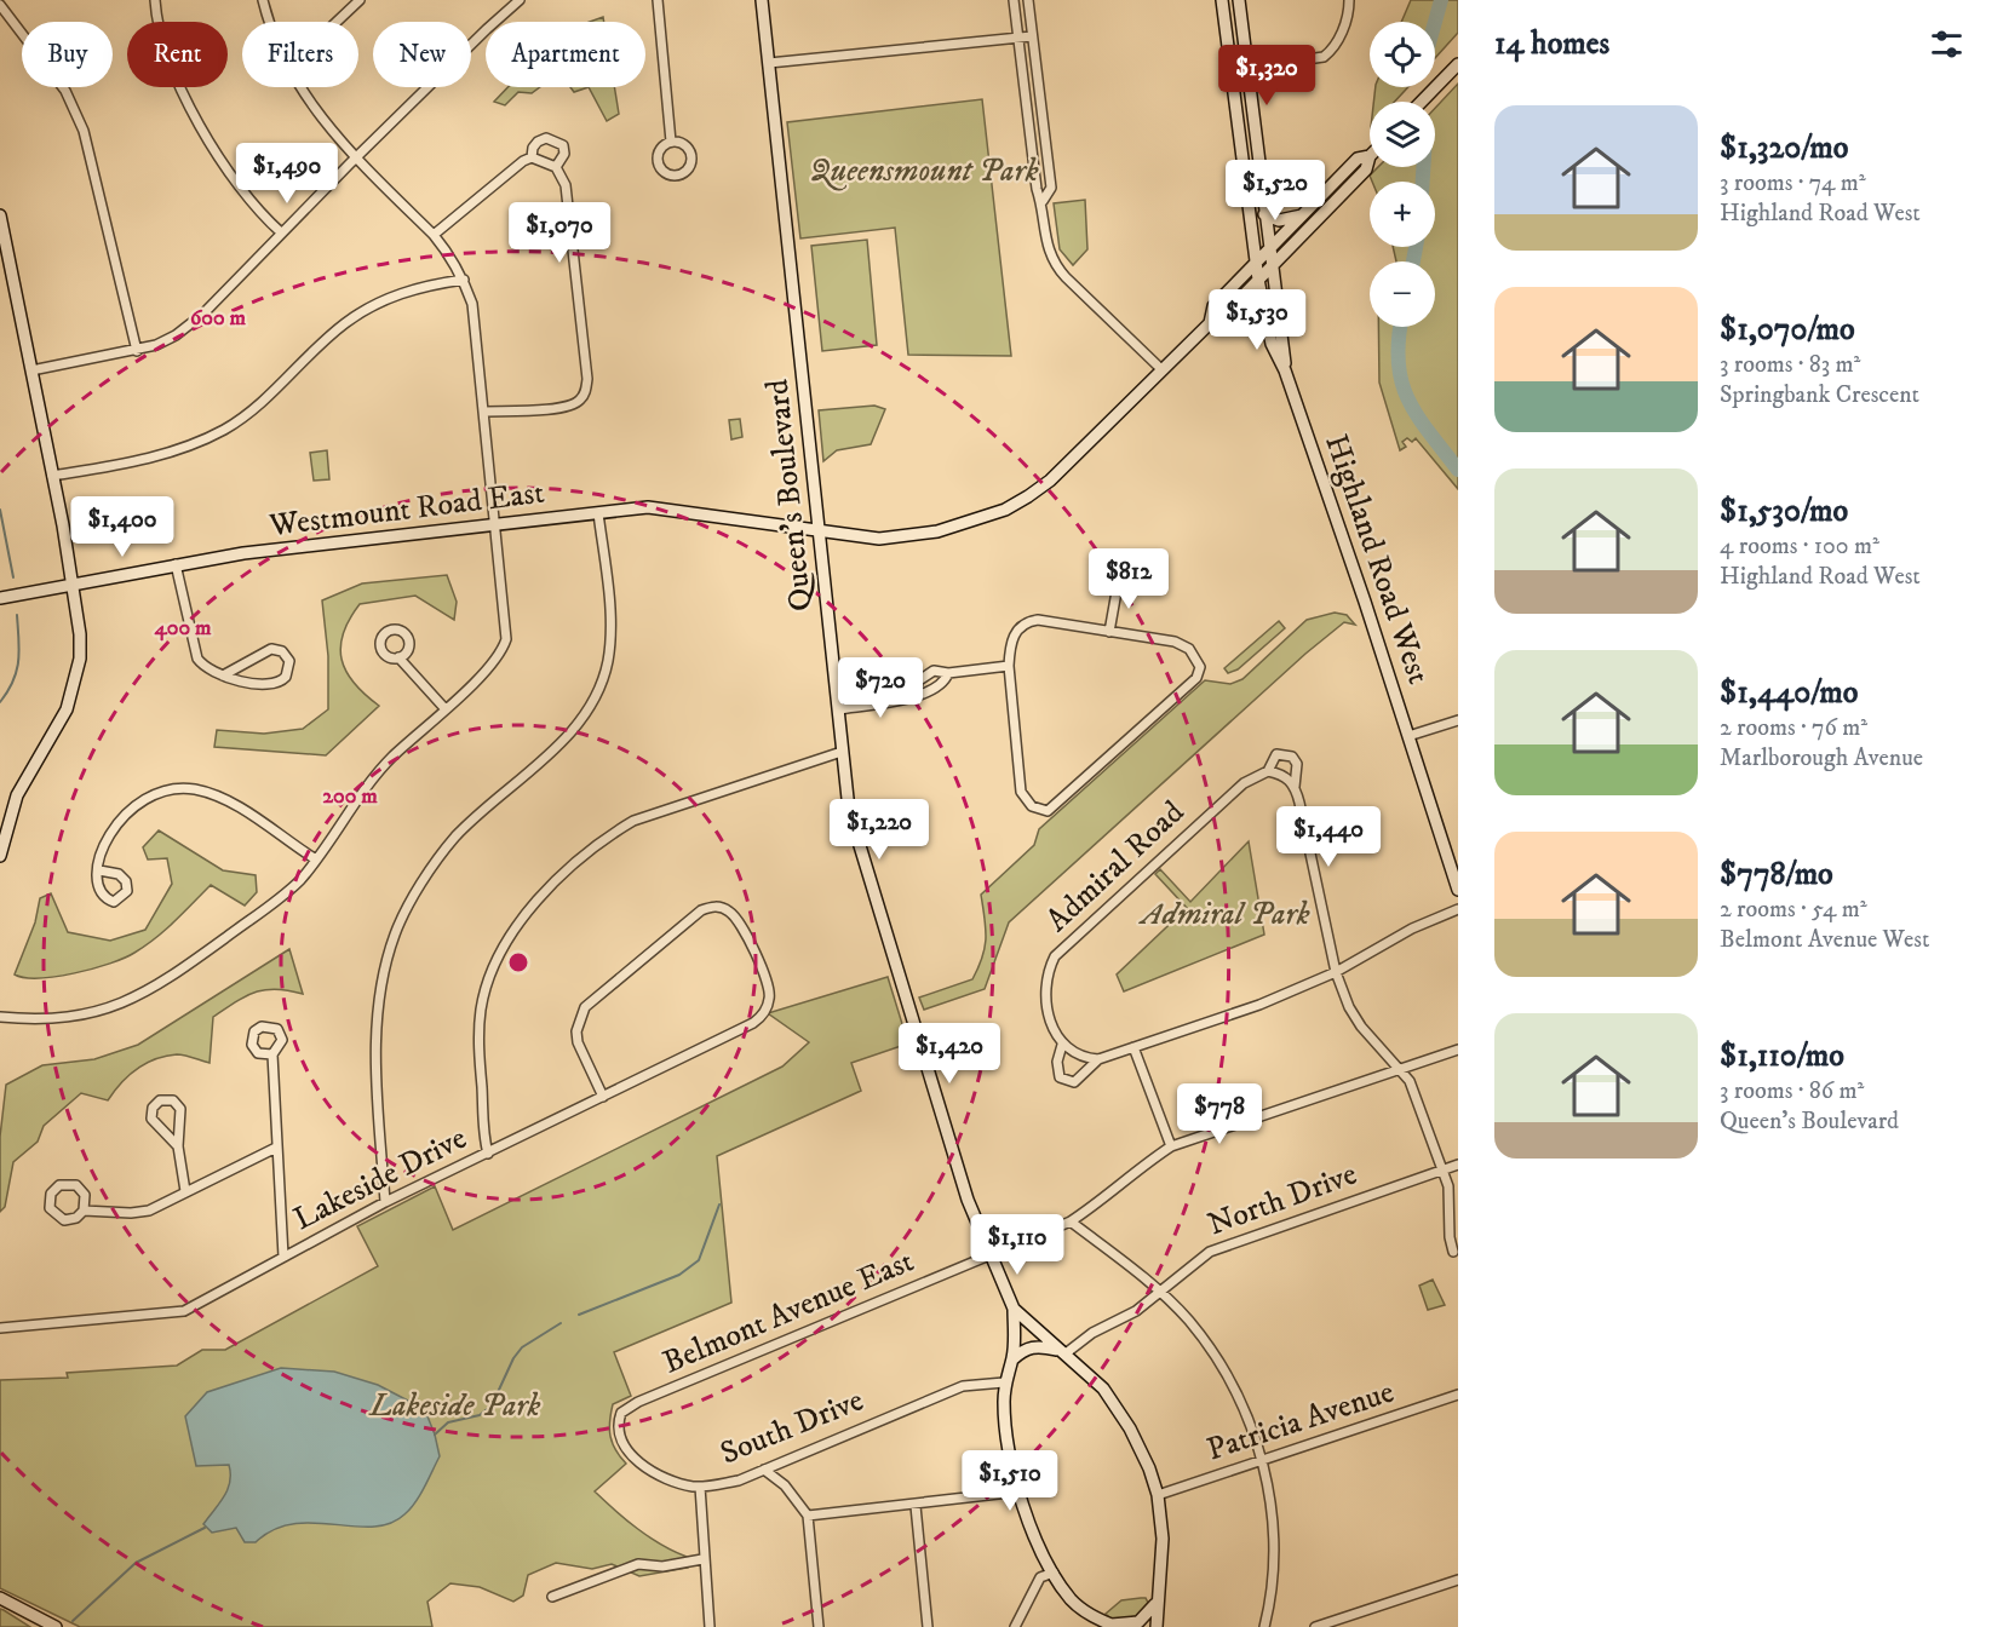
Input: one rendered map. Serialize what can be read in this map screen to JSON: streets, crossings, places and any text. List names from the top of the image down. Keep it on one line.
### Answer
{"streets":{"main road":["Queen's Boulevard","Westmount Road East","Highland Road West"],"street":["Admiral Road","Lakeside Drive","North Drive","Belmont Avenue East","Patricia Avenue","South Drive"]},"crossings":[["Queen's Boulevard","Westmount Road East"],["Queen's Boulevard","North Drive"],["Queen's Boulevard","Belmont Avenue East"],["Queen's Boulevard","Patricia Avenue"],["Queen's Boulevard","South Drive"],["Belmont Avenue East","South Drive"]],"parks":["Queensmount Park","Admiral Park","Lakeside Park"],"page":{"heading":"14 homes","map_buttons":["+","−"],"chip":["Buy","Rent","Filters","New","Apartment"],"price":["$1,320","$1,490","$1,520","$1,070","$1,530","$1,400","$812","$720","$1,220","$1,440","$1,420","$778","$1,110","$1,510"],"list":[{"name":"$1,320/mo","note":"3 rooms · 74 m² · Highland Road West"},{"name":"$1,070/mo","note":"3 rooms · 83 m² · Springbank Crescent"},{"name":"$1,530/mo","note":"4 rooms · 100 m² · Highland Road West"},{"name":"$1,440/mo","note":"2 rooms · 76 m² · Marlborough Avenue"},{"name":"$778/mo","note":"2 rooms · 54 m² · Belmont Avenue West"},{"name":"$1,110/mo","note":"3 rooms · 86 m² · Queen's Boulevard"}]},"rings":["600 m","400 m","200 m"]}
